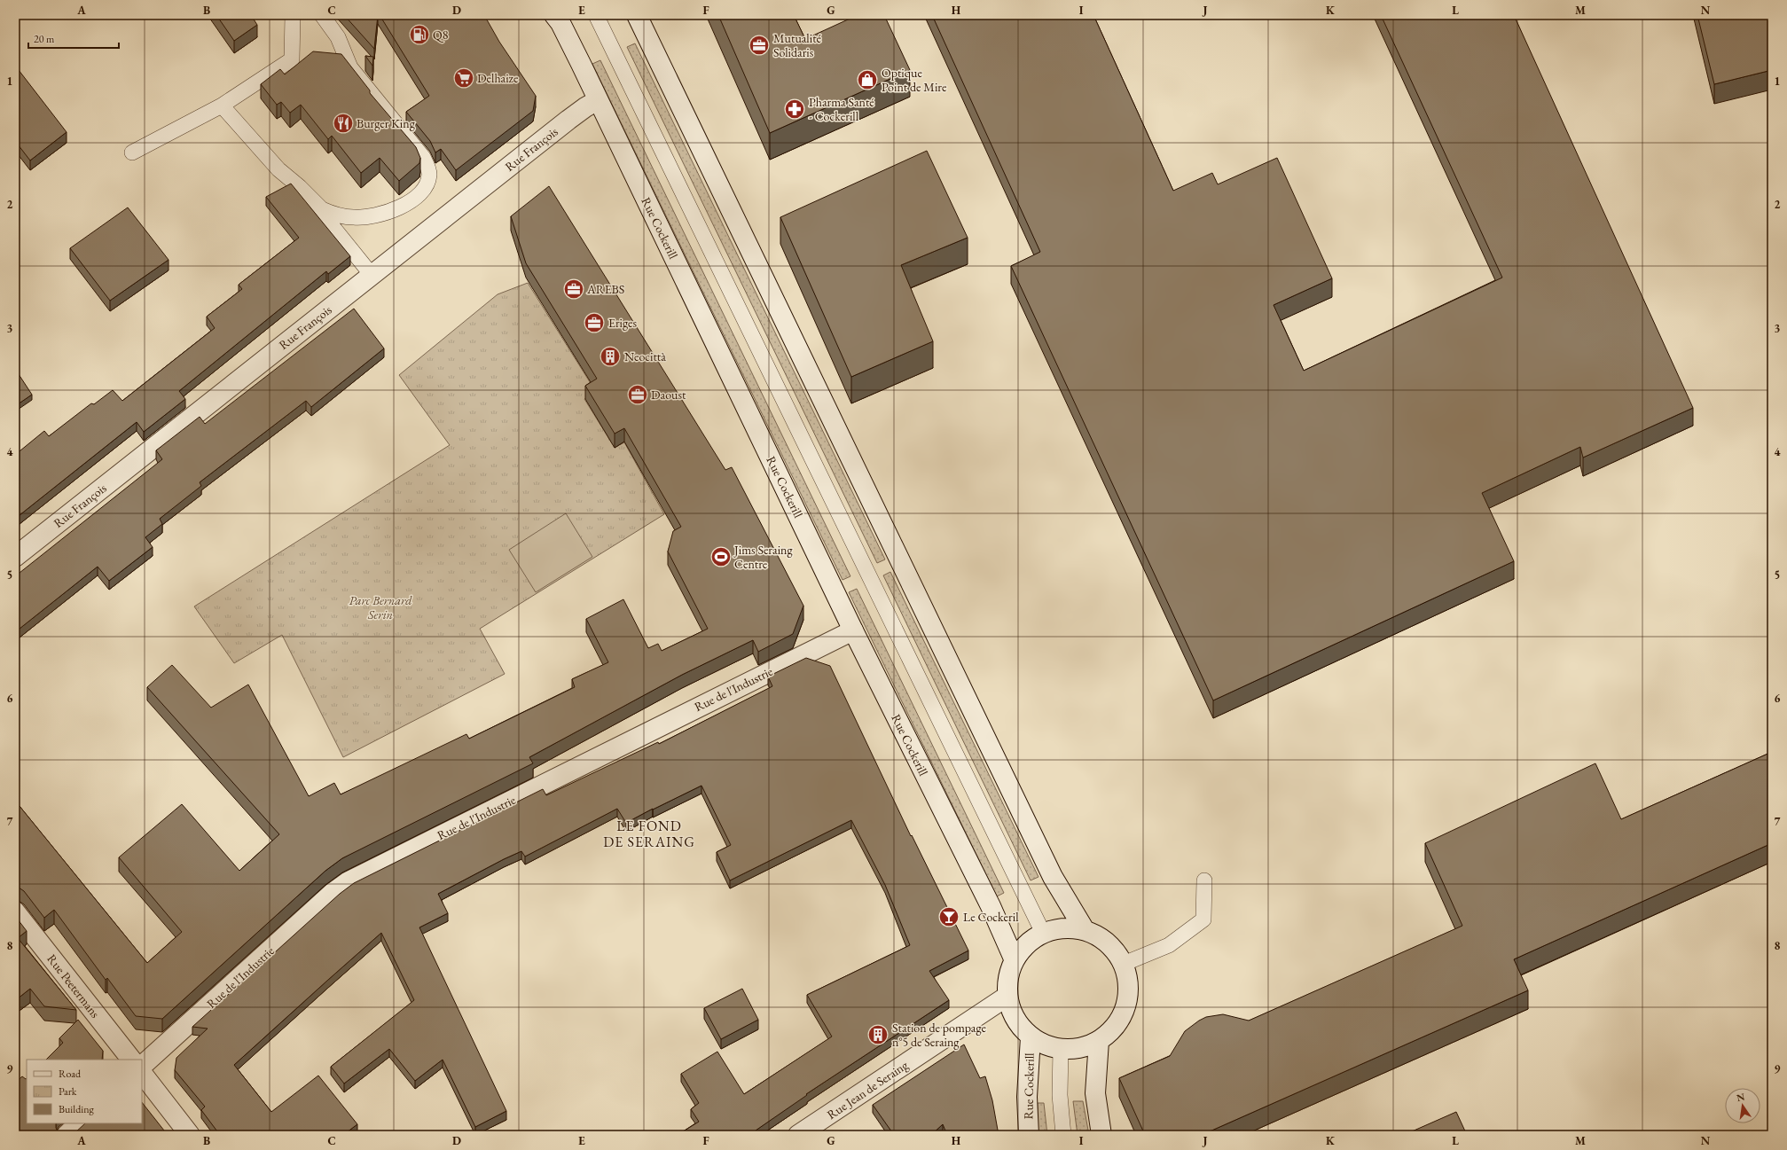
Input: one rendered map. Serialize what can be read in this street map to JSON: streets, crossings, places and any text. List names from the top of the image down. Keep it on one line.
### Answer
{"streets":{"main road":["Rue François","Rue Cockerill","Rue de l'Industrie","Rue Peetermans","Rue Jean de Seraing"]},"crossings":[["Rue François","Rue Cockerill"],["Rue Cockerill","Rue de l'Industrie"],["Rue Cockerill","Rue Jean de Seraing"]],"districts":["LE FOND DE SERAING"],"parks":["Parc Bernard Serin"],"places":{"fuel station":["Q8"],"office":["Mutualité Solidaris","AREBS","Eriges","Daoust"],"supermarket":["Delhaize"],"shop":["Optique Point de Mire"],"pharmacy":["Pharma Santé - Cockerill"],"restaurant":["Burger King"],"building":["Neocittà","Station de pompage n°5 de Seraing"],"sports":["Jims Seraing Centre"],"bar":["Le Cockeril"]},"legend":["Road","Park","Building"],"scale_bar":"20 m","north":"top","grid":{"columns":["A","B","C","D","E","F","G","H","I","J","K","L","M","N"],"rows":["1","2","3","4","5","6","7","8","9"]}}
